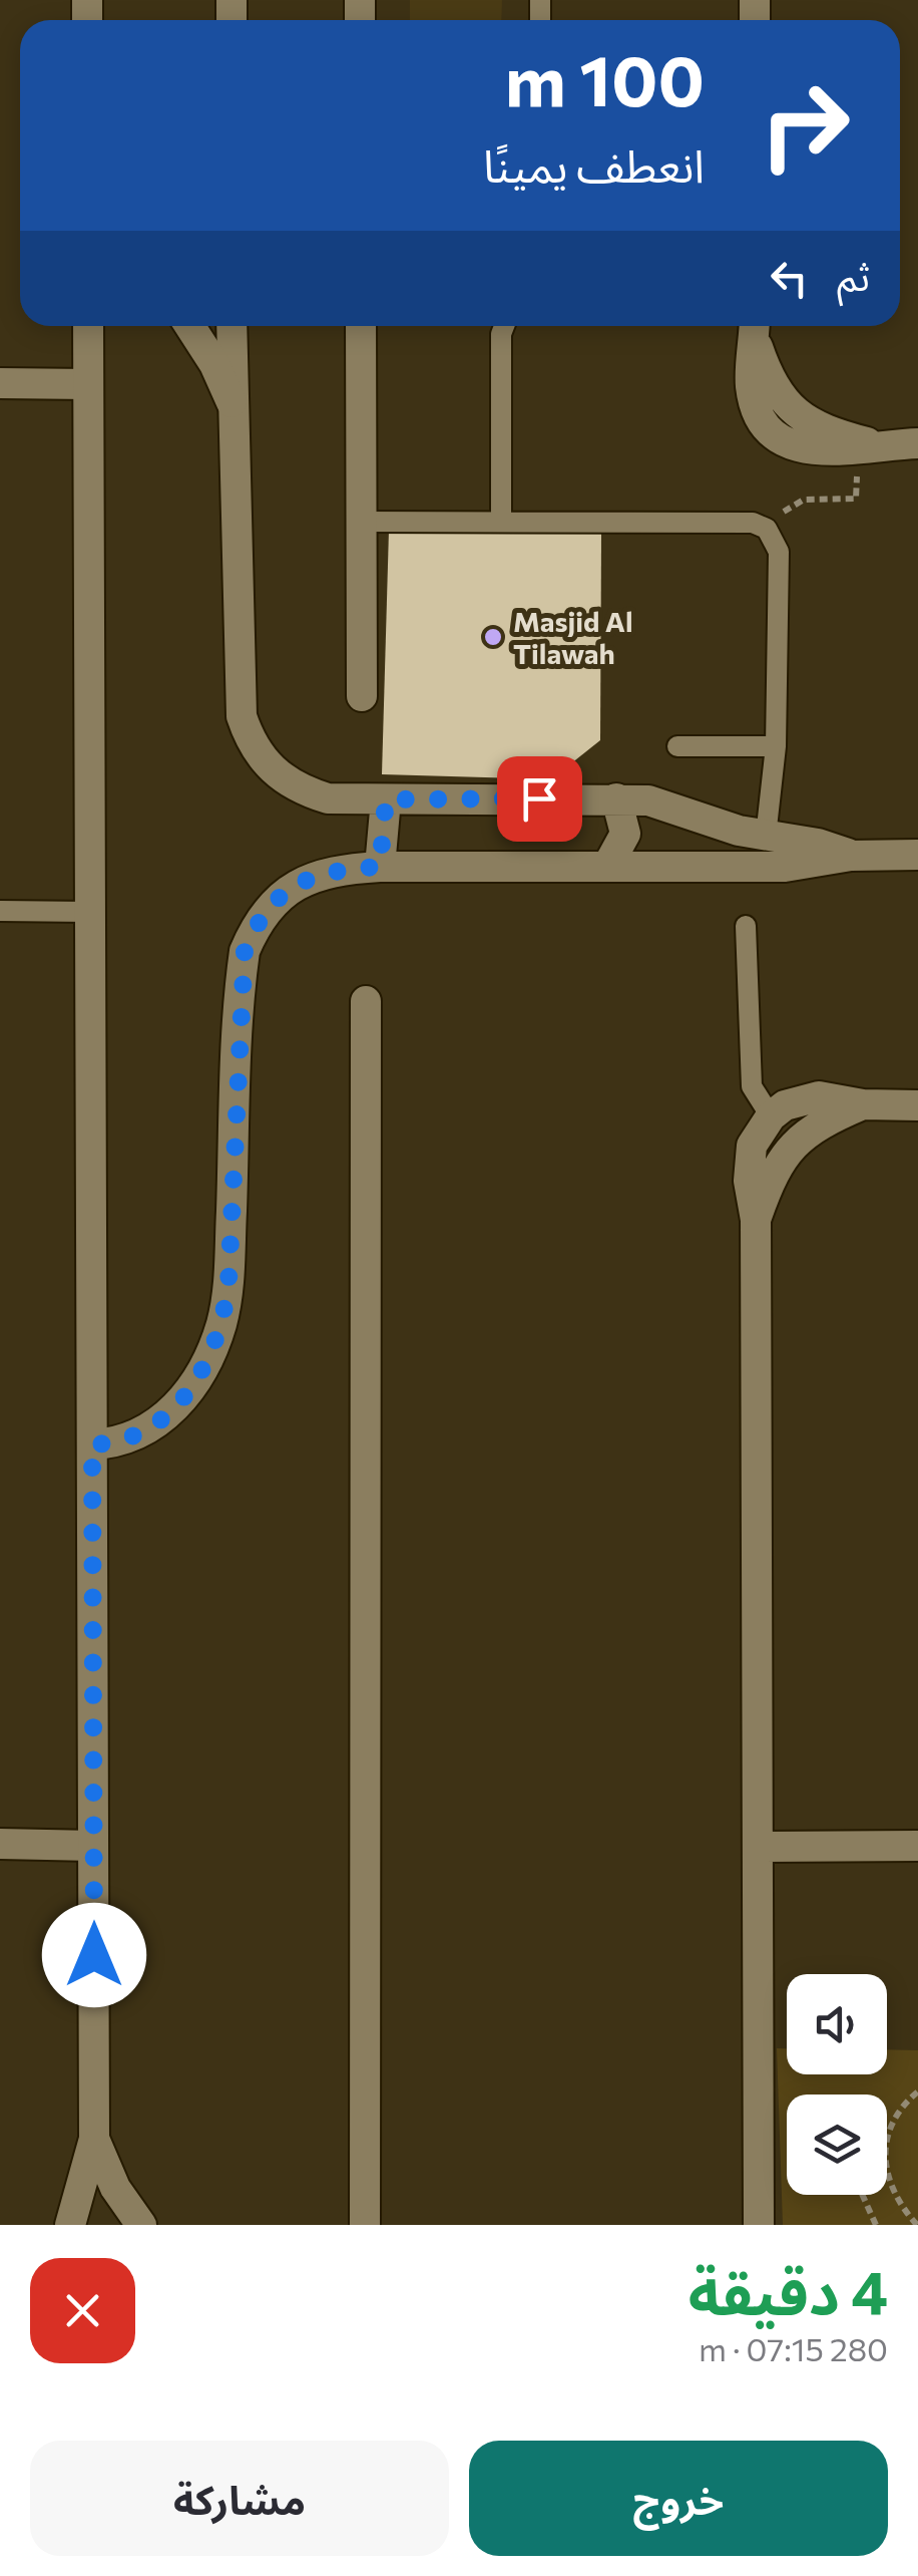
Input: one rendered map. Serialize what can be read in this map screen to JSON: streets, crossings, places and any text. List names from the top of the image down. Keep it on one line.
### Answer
{"places":["Masjid Al Tilawah"],"page":{"turn":["100 m","انعطف يمينًا"],"then":"ثم","heading":["4 دقيقة","280 m · 07:15"],"buttons":["خروج","مشاركة"]}}
